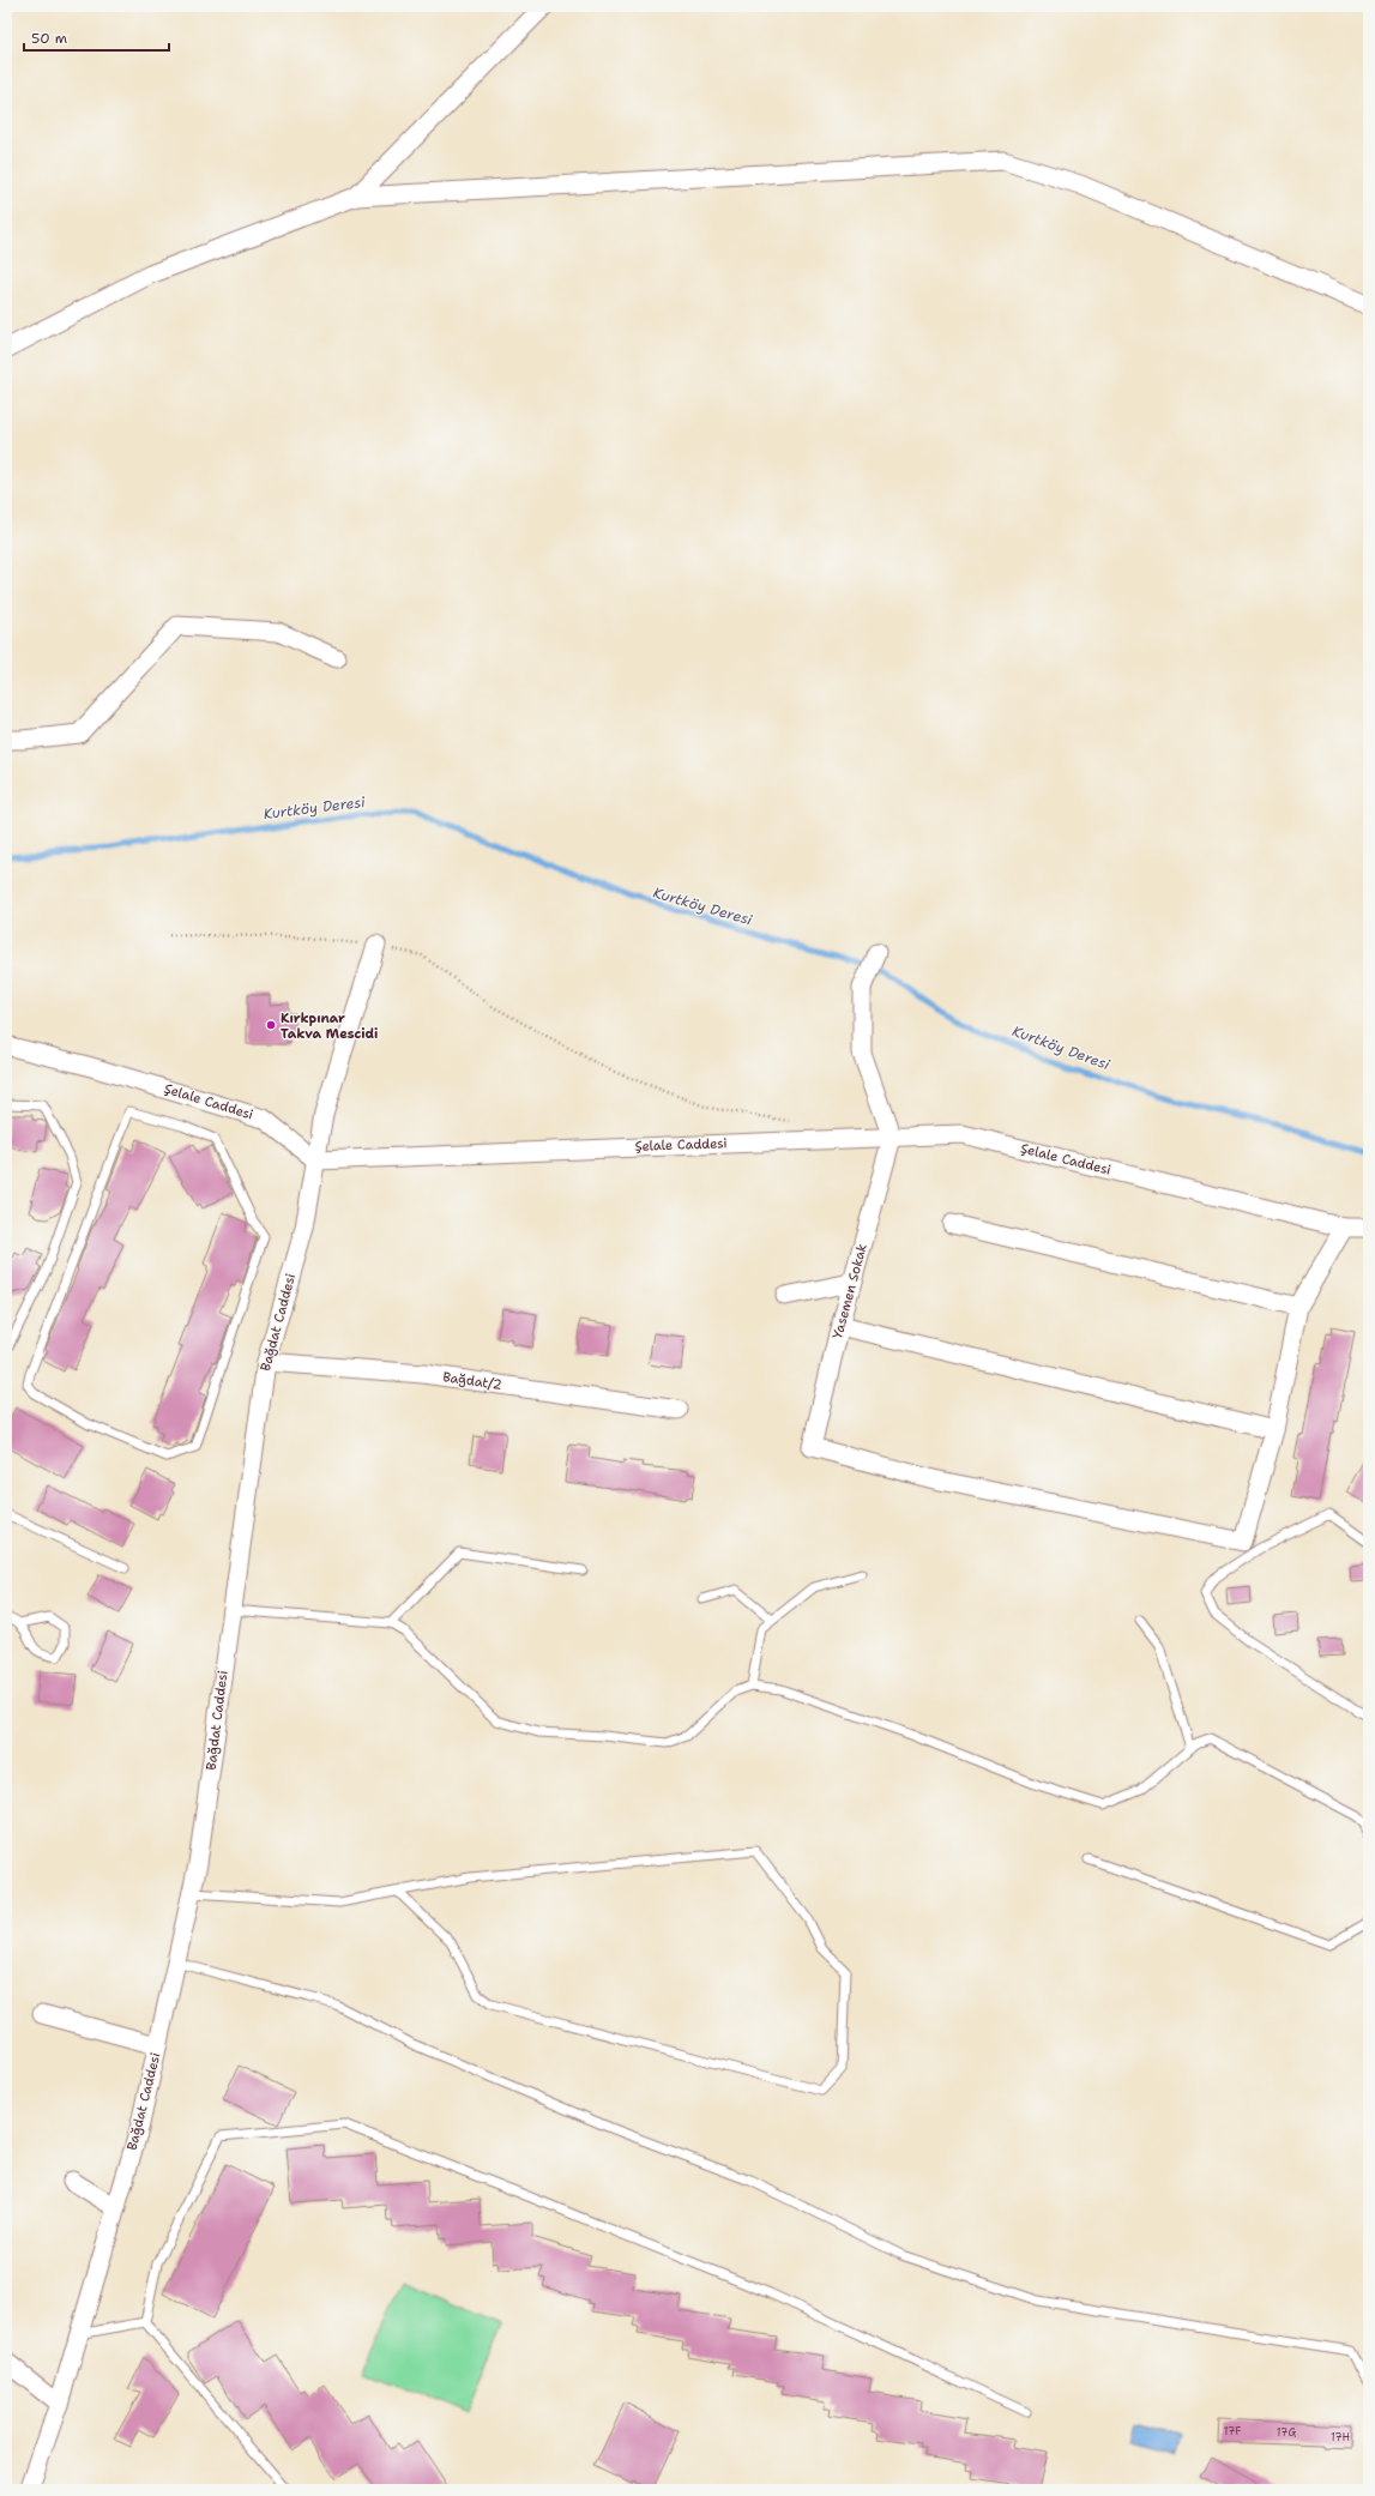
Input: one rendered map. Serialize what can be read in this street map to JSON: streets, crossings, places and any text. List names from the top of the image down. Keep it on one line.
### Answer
{"streets":{"street":["Şelale Caddesi","Yasemen Sokak","Bağdat Caddesi","Bağdat/2"]},"crossings":[["Şelale Caddesi","Yasemen Sokak"],["Şelale Caddesi","Bağdat Caddesi"],["Bağdat Caddesi","Bağdat/2"]],"water":["Kurtköy Deresi"],"places":["Kırkpınar Takva Mescidi"],"house_numbers":["17F","17G","17H"],"scale_bar":"50 m"}
